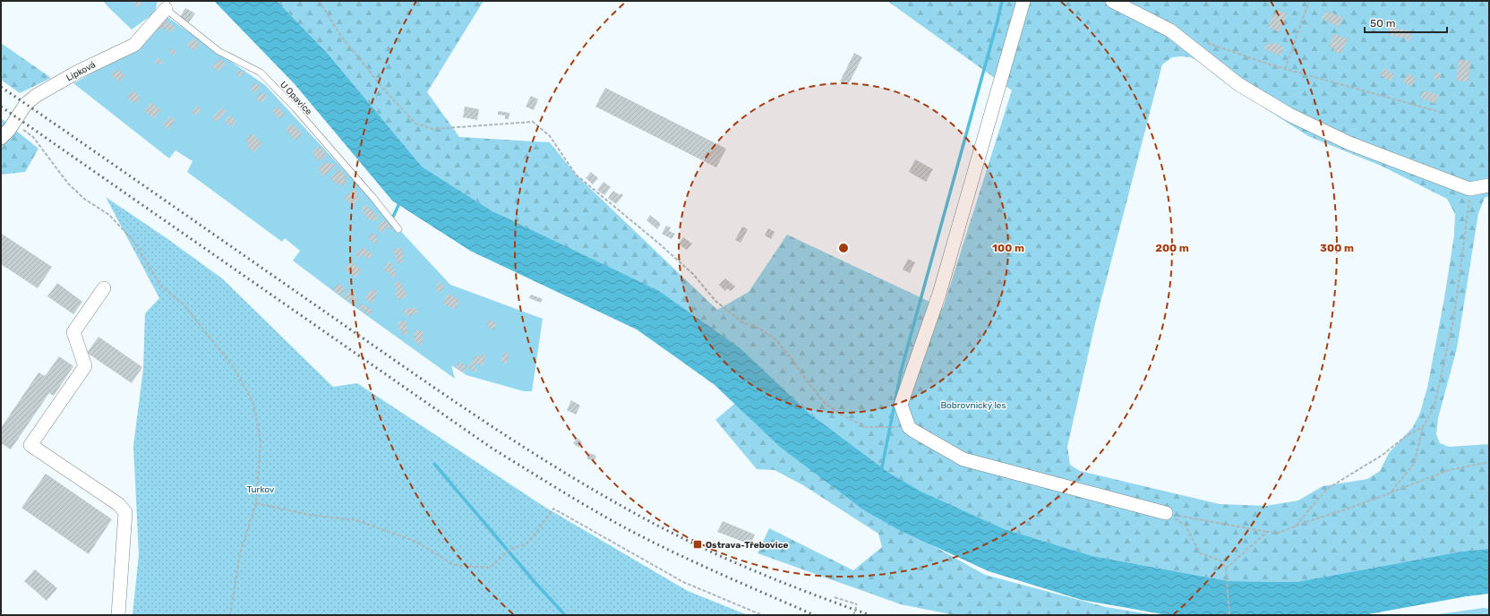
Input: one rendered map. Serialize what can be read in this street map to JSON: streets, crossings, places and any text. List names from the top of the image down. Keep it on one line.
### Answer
{"streets":{"street":["Lipková"],"lane":["U Opavice"]},"crossings":[["Lipková","U Opavice"]],"parks":["Bobrovnický les","Turkov"],"places":{"transit":["Ostrava-Třebovice"]},"scale_bar":"50 m","rings":["100 m","200 m","300 m"]}
